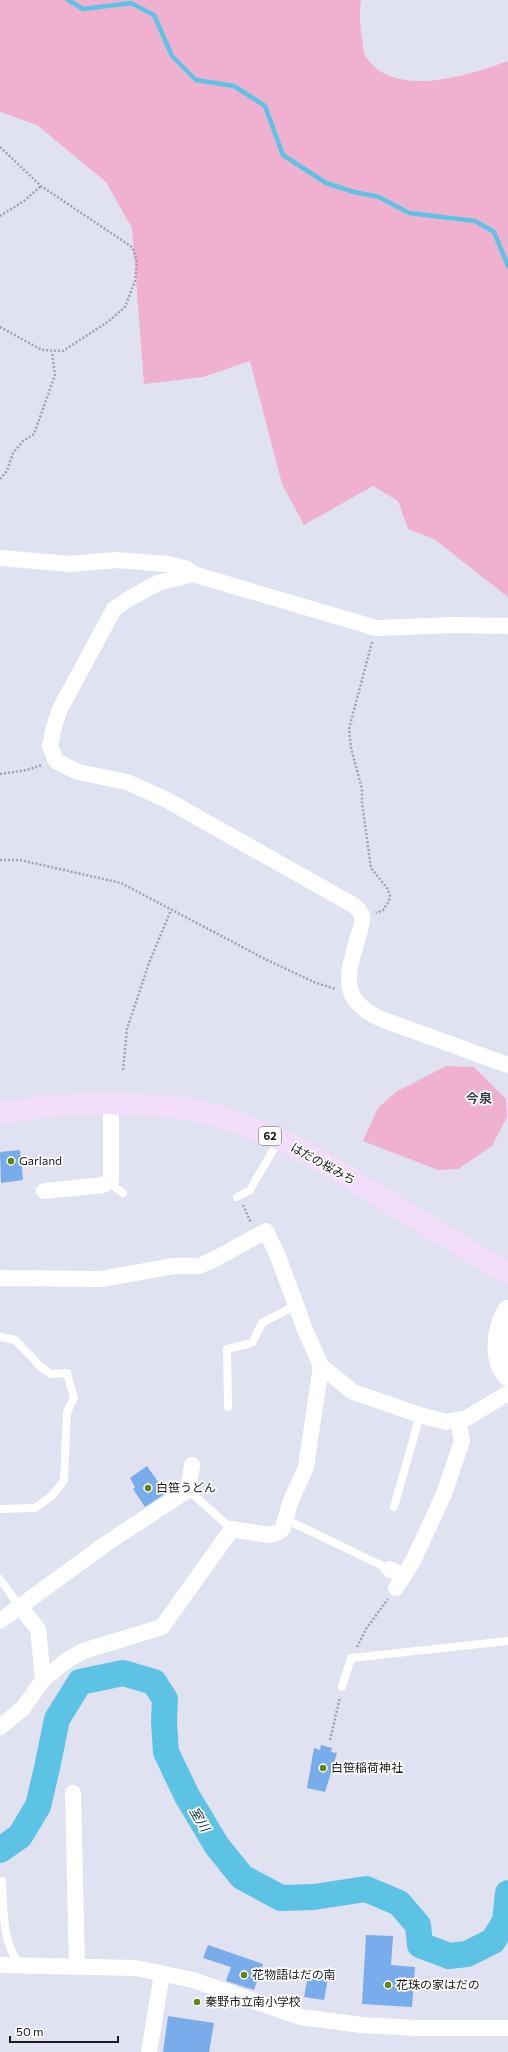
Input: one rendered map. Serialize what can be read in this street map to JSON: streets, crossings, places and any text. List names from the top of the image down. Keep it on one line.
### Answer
{"streets":{"main road":["62","はだの桜みち"]},"districts":["今泉"],"water":["室川"],"places":["Garland","白笹うどん","白笹稲荷神社","花物語はだの南","花珠の家はだの","秦野市立南小学校"],"scale_bar":"50 m"}
